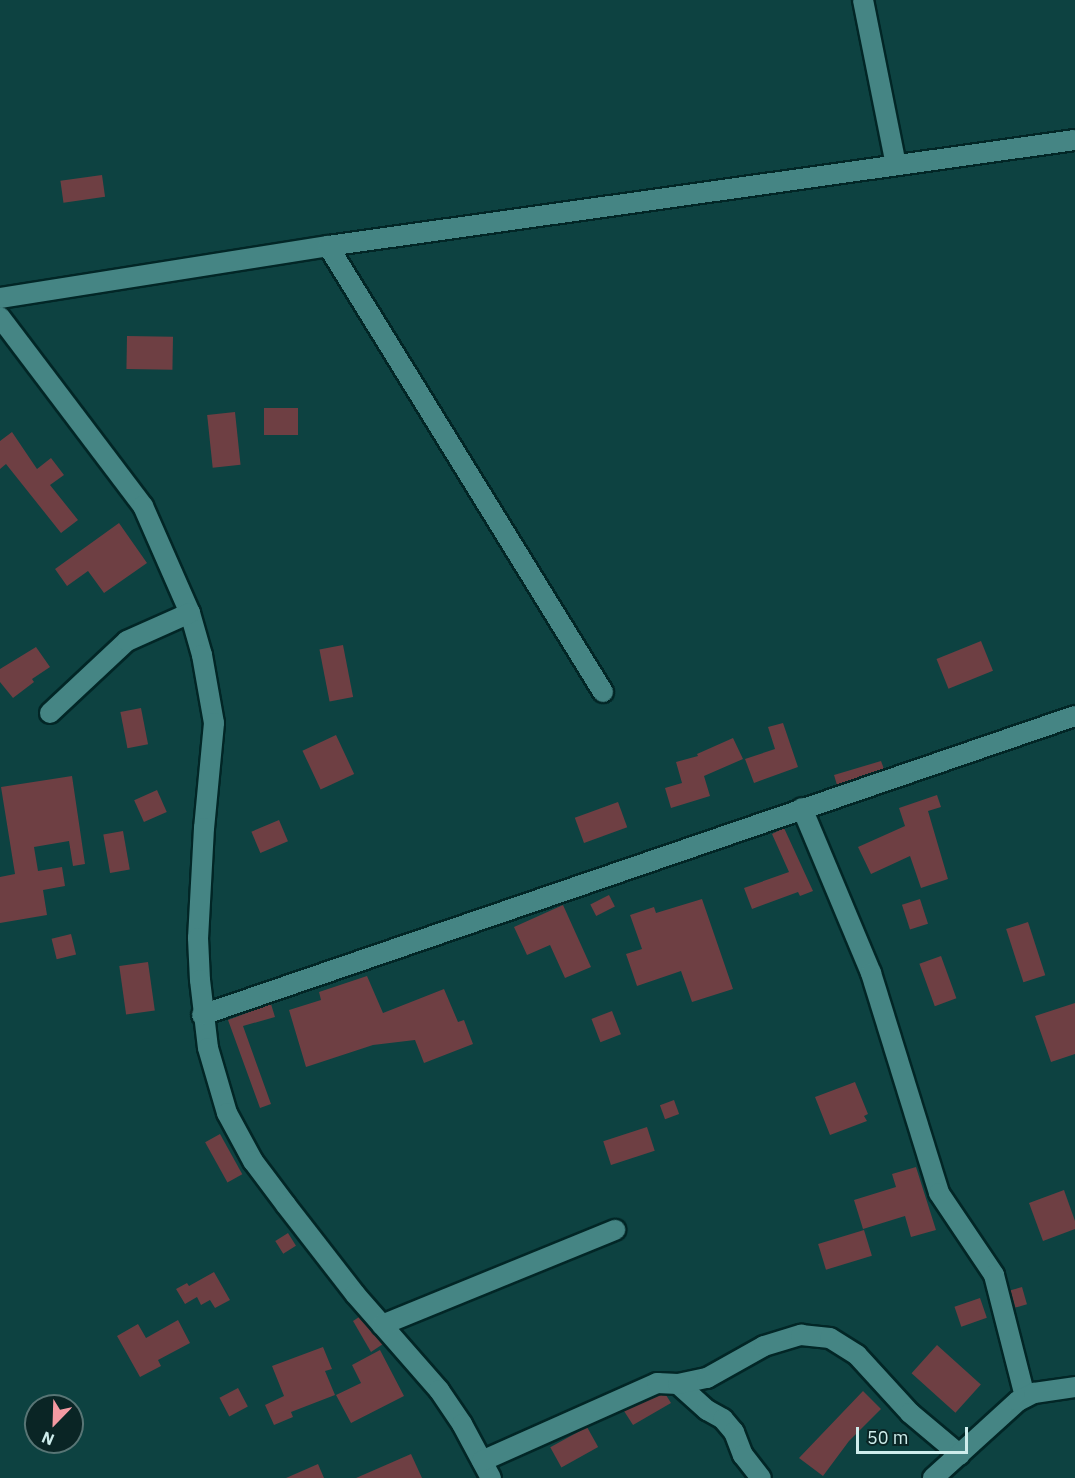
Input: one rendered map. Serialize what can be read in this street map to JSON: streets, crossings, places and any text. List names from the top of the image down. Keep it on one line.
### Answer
{"scale_bar":"50 m","north":"bottom left"}
